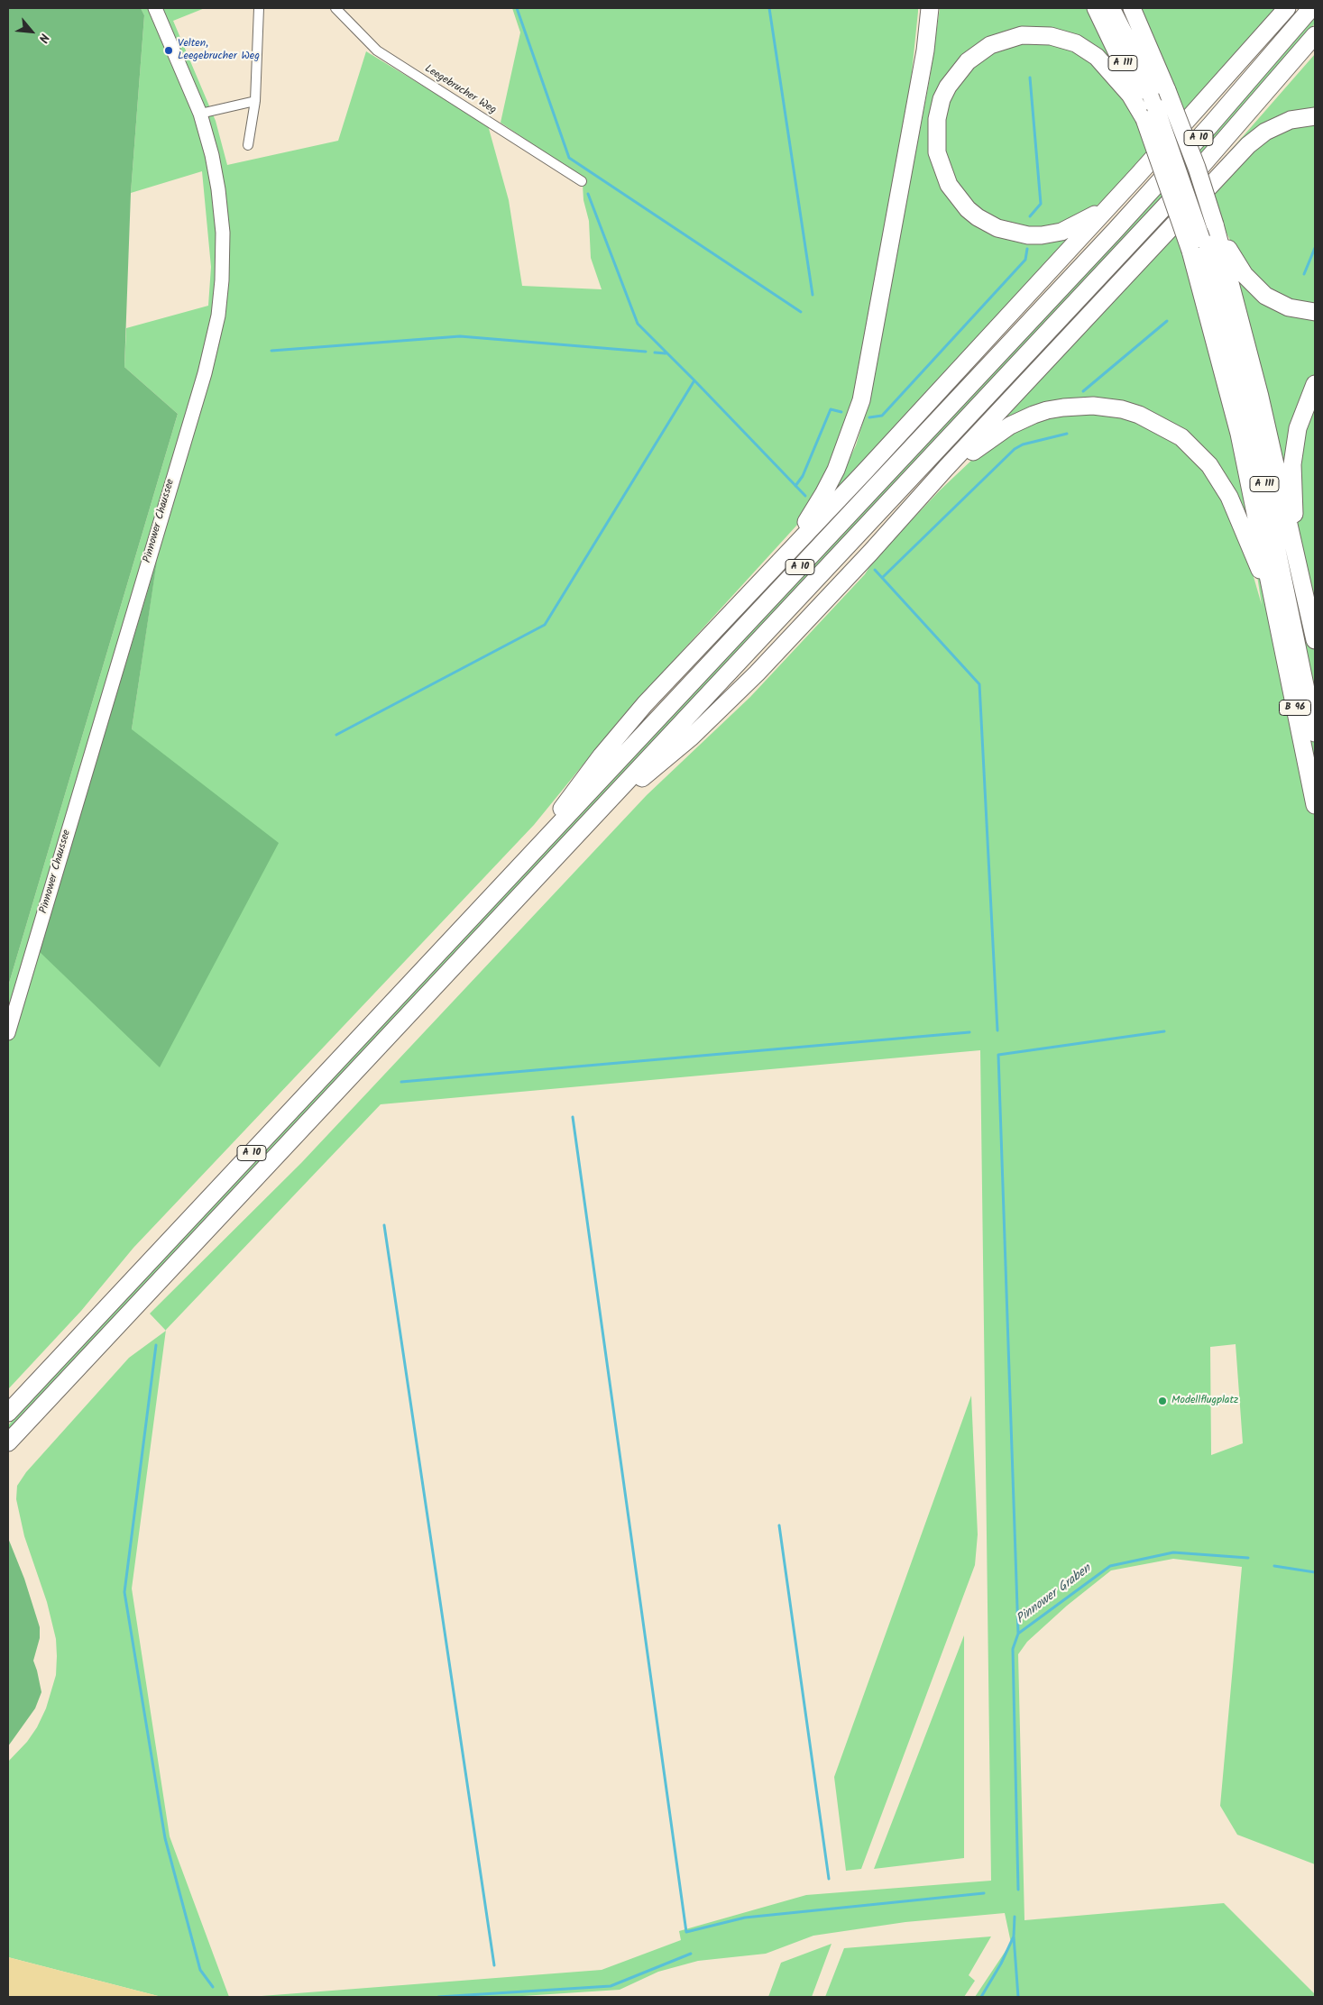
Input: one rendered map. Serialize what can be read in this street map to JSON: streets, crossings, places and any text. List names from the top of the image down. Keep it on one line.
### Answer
{"streets":{"highway":["A 111","A 10","B 96"],"main road":["Pinnower Chaussee"],"street":["Leegebrucher Weg"]},"crossings":[["A 111","B 96"]],"water":["Pinnower Graben"],"places":["Velten, Leegebrucher Weg","Modellflugplatz"],"north":"bottom right"}
